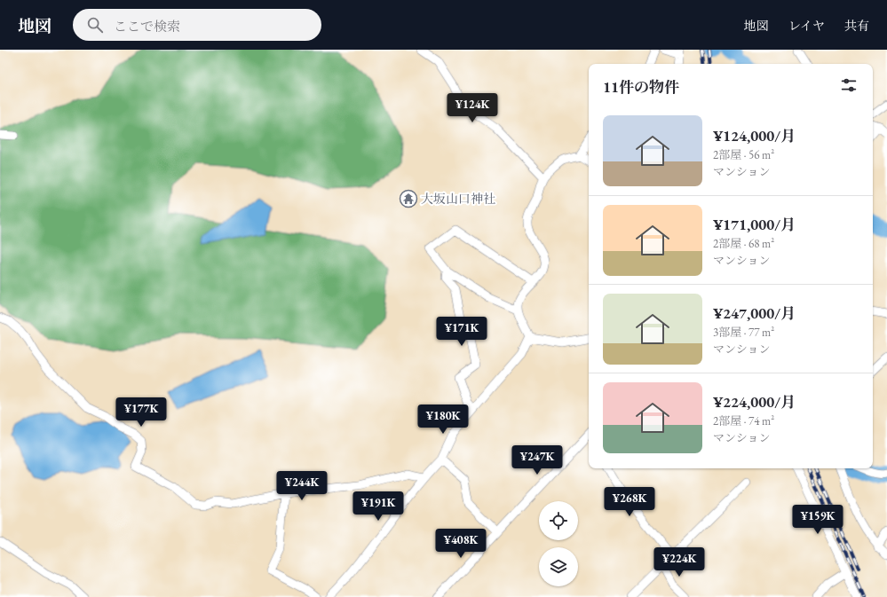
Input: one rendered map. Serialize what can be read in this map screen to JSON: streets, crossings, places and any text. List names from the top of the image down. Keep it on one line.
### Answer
{"places":{"temple":["大坂山口神社"]},"page":{"header":"地図","search":"ここで検索","nav":["地図","レイヤ","共有"],"heading":"11件の物件","price":["¥124K","¥171K","¥177K","¥180K","¥247K","¥244K","¥268K","¥191K","¥159K","¥408K","¥224K"],"list":[{"name":"¥124,000/月","note":"2部屋 · 56 m² · マンション"},{"name":"¥171,000/月","note":"2部屋 · 68 m² · マンション"},{"name":"¥247,000/月","note":"3部屋 · 77 m² · マンション"},{"name":"¥224,000/月","note":"2部屋 · 74 m² · マンション"}]}}
